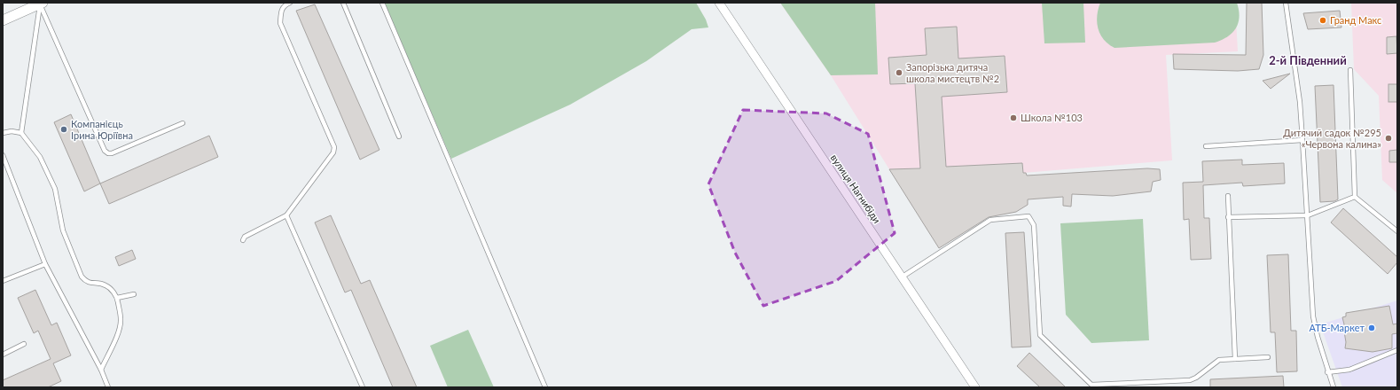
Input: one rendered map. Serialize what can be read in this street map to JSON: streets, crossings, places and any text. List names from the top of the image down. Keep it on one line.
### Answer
{"streets":{"street":["вулиця Нагнибіди"]},"districts":["2-й Південний"],"places":["Гранд Макс","Запорізька дитяча школа мистецтв №2","Школа №103","Компанієць Ірина Юріївна","Дитячий садок №295 «Червона калина»","АТБ-Маркет"]}
